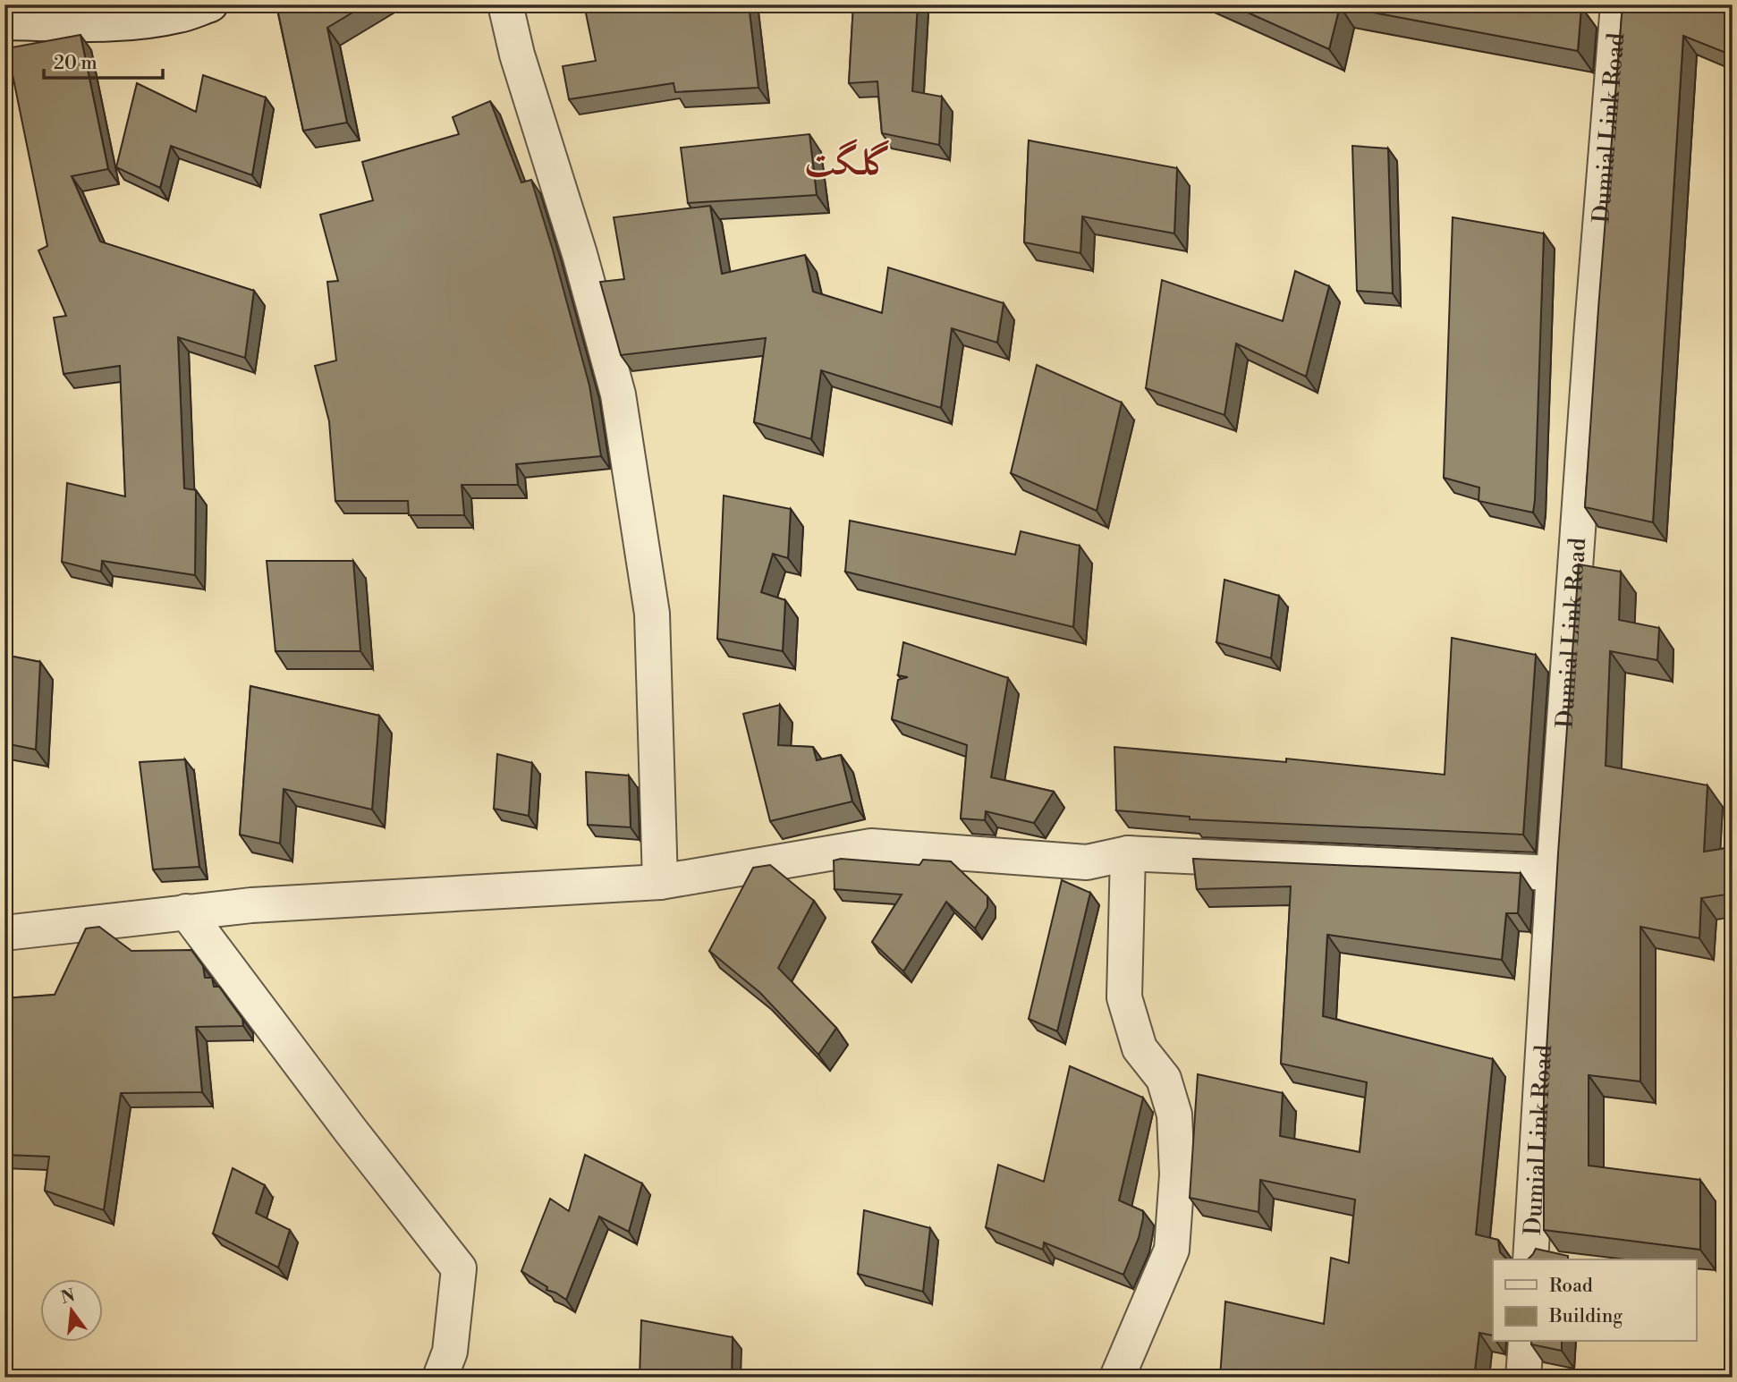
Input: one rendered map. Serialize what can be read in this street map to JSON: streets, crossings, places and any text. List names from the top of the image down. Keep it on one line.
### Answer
{"streets":{"street":["Dumial Link Road"]},"districts":["گلگت"],"legend":["Road","Building"],"scale_bar":"20 m","north":"top"}
